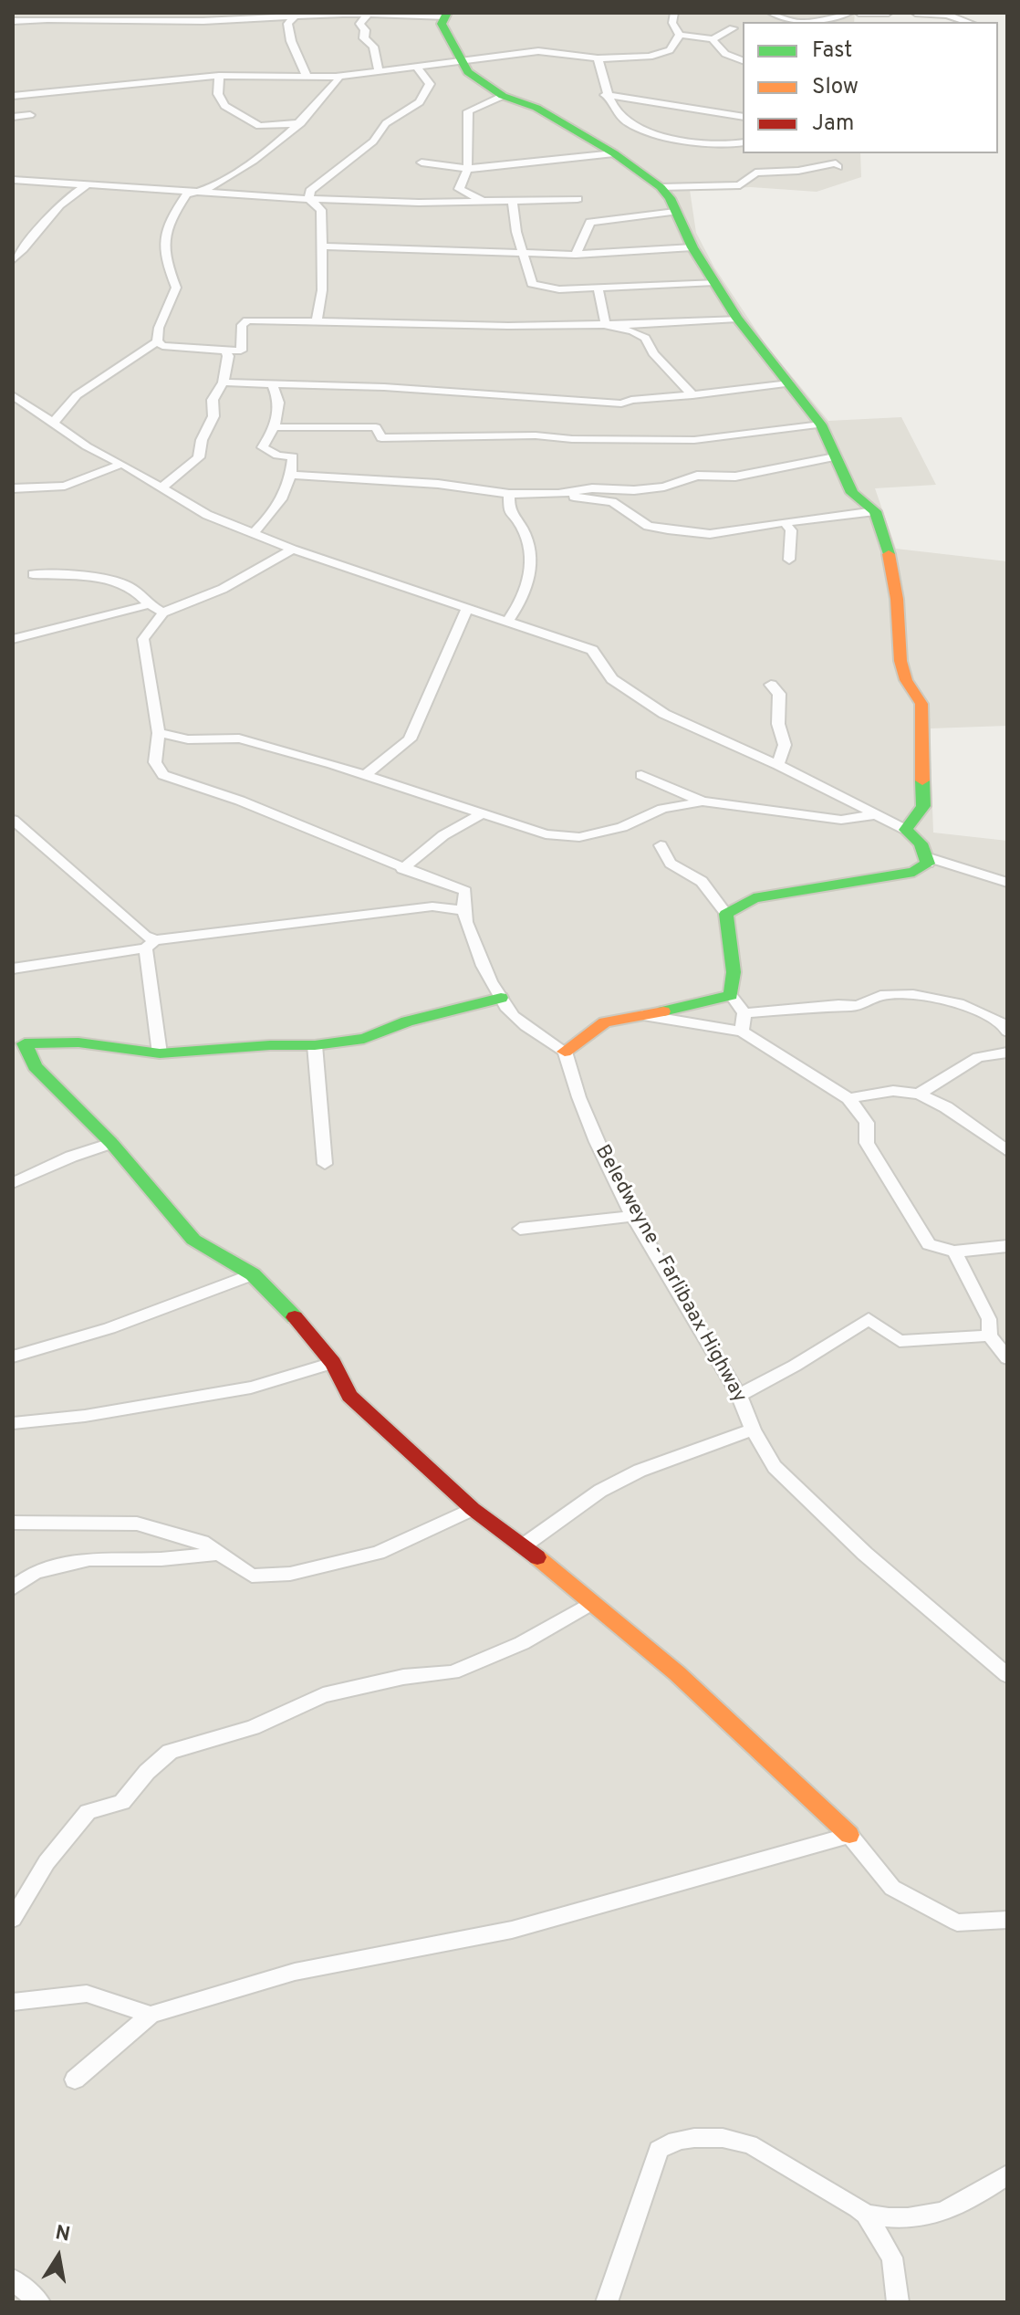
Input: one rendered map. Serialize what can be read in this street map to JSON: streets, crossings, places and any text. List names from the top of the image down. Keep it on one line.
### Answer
{"streets":{"street":["Beledweyne - Farlibaax Highway"]},"legend":["Fast","Slow","Jam"],"north":"top"}
